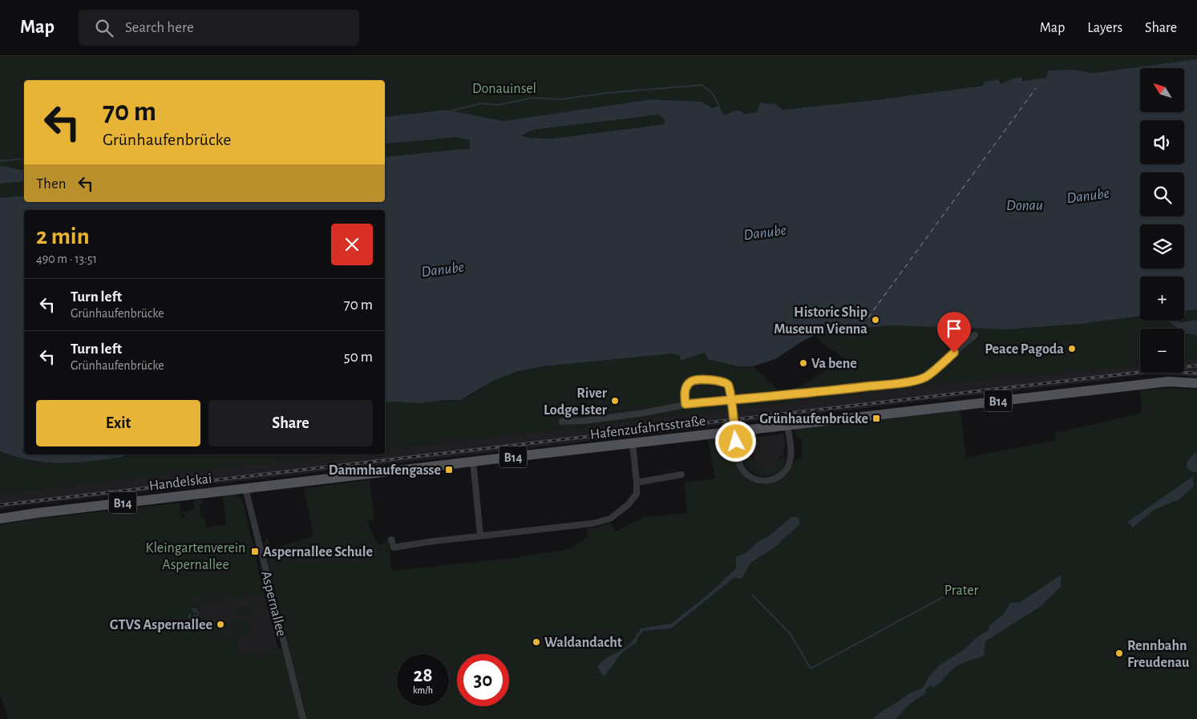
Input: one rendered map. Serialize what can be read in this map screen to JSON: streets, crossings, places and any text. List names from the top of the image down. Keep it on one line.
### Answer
{"streets":{"main road":["B14","Hafenzufahrtsstraße","Handelskai"],"street":["Aspernallee"]},"crossings":[["Hafenzufahrtsstraße","Handelskai"],["Hafenzufahrtsstraße","Aspernallee"],["Handelskai","Aspernallee"]],"water":["Danube","Donau"],"parks":["Donauinsel","Kleingartenverein Aspernallee","Prater"],"places":{"other":["Historic Ship Museum Vienna","Peace Pagoda","Va bene","River Lodge Ister","GTVS Aspernallee","Waldandacht","Rennbahn Freudenau"],"transit":["Grünhaufenbrücke","Dammhaufengasse","Aspernallee Schule"]},"north":"top left","page":{"header":"Map","search":"Search here","nav":["Map","Layers","Share"],"map_buttons":["+","−"],"turn":["70 m","Grünhaufenbrücke"],"then":"Then","heading":["2 min","490 m · 13:51"],"list":[{"name":"Turn left","note":"Grünhaufenbrücke","value":"70 m"},{"name":"Turn left","note":"Grünhaufenbrücke","value":"50 m"}],"buttons":["Exit","Share"],"speed":"28 km/h","limit":"30"}}
